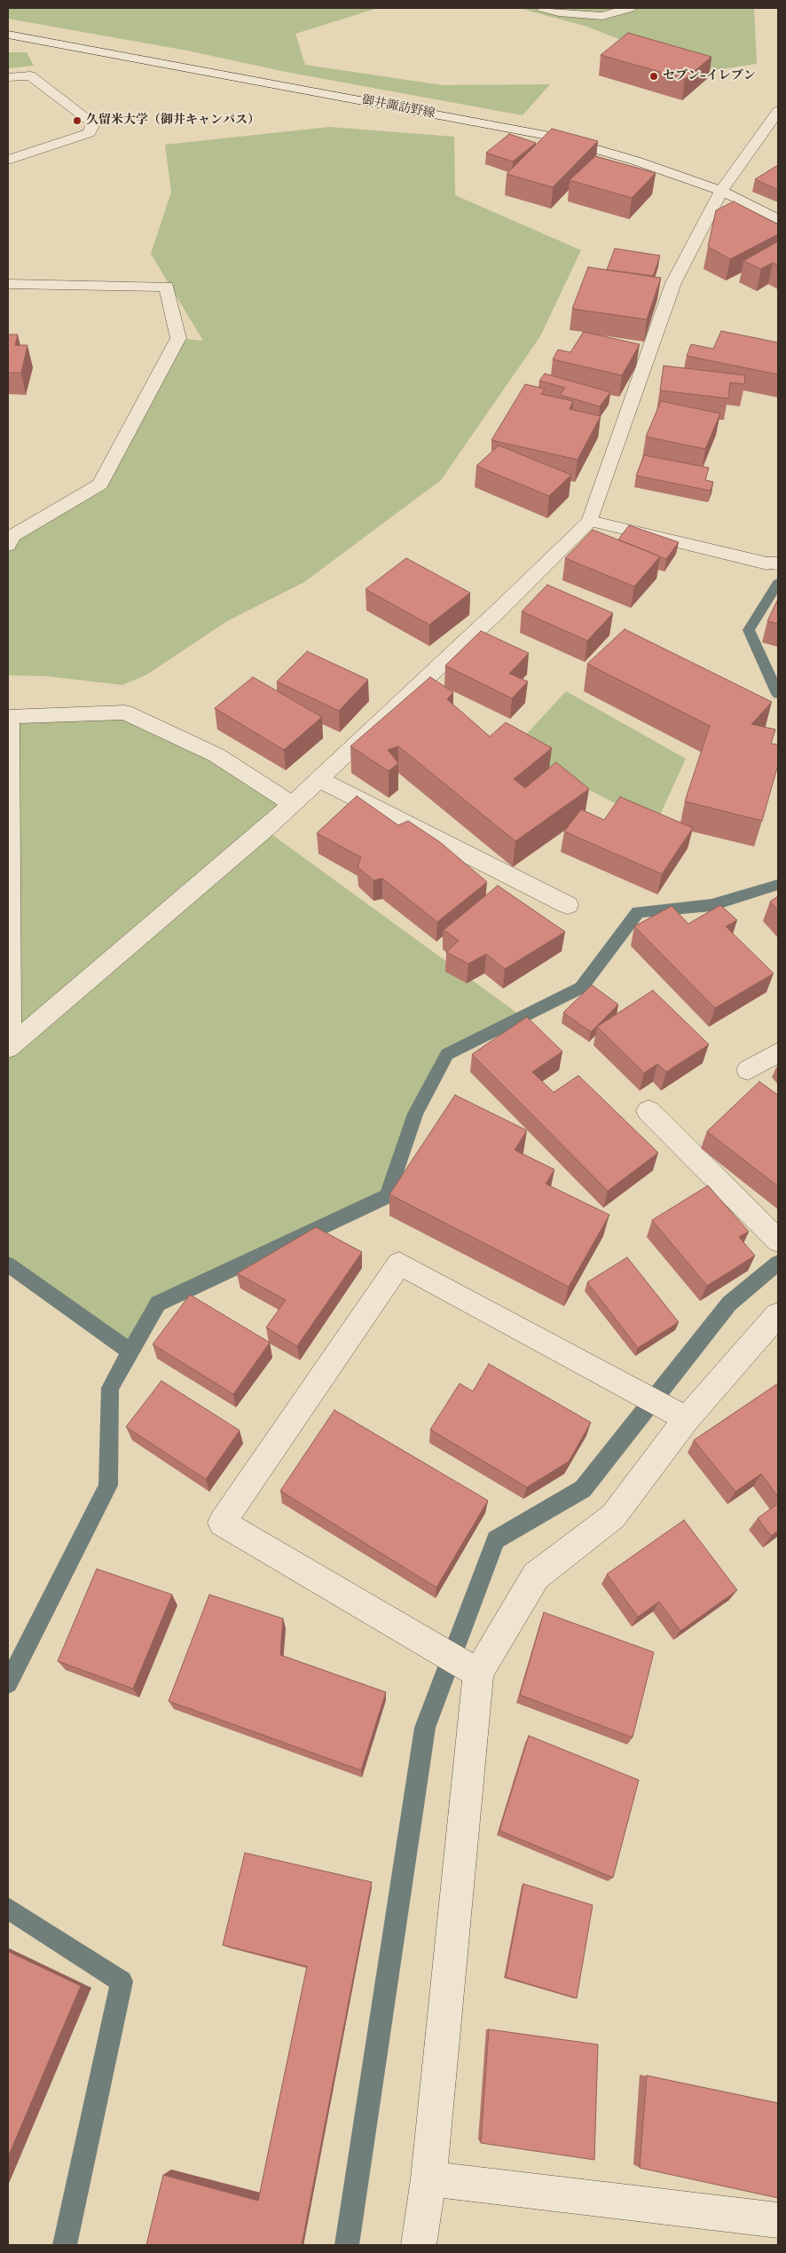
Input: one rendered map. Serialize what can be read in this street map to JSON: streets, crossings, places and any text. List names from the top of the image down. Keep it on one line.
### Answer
{"streets":{"street":["御井諏訪野線"]},"places":["セブン-イレブン","久留米大学（御井キャンパス）"]}
